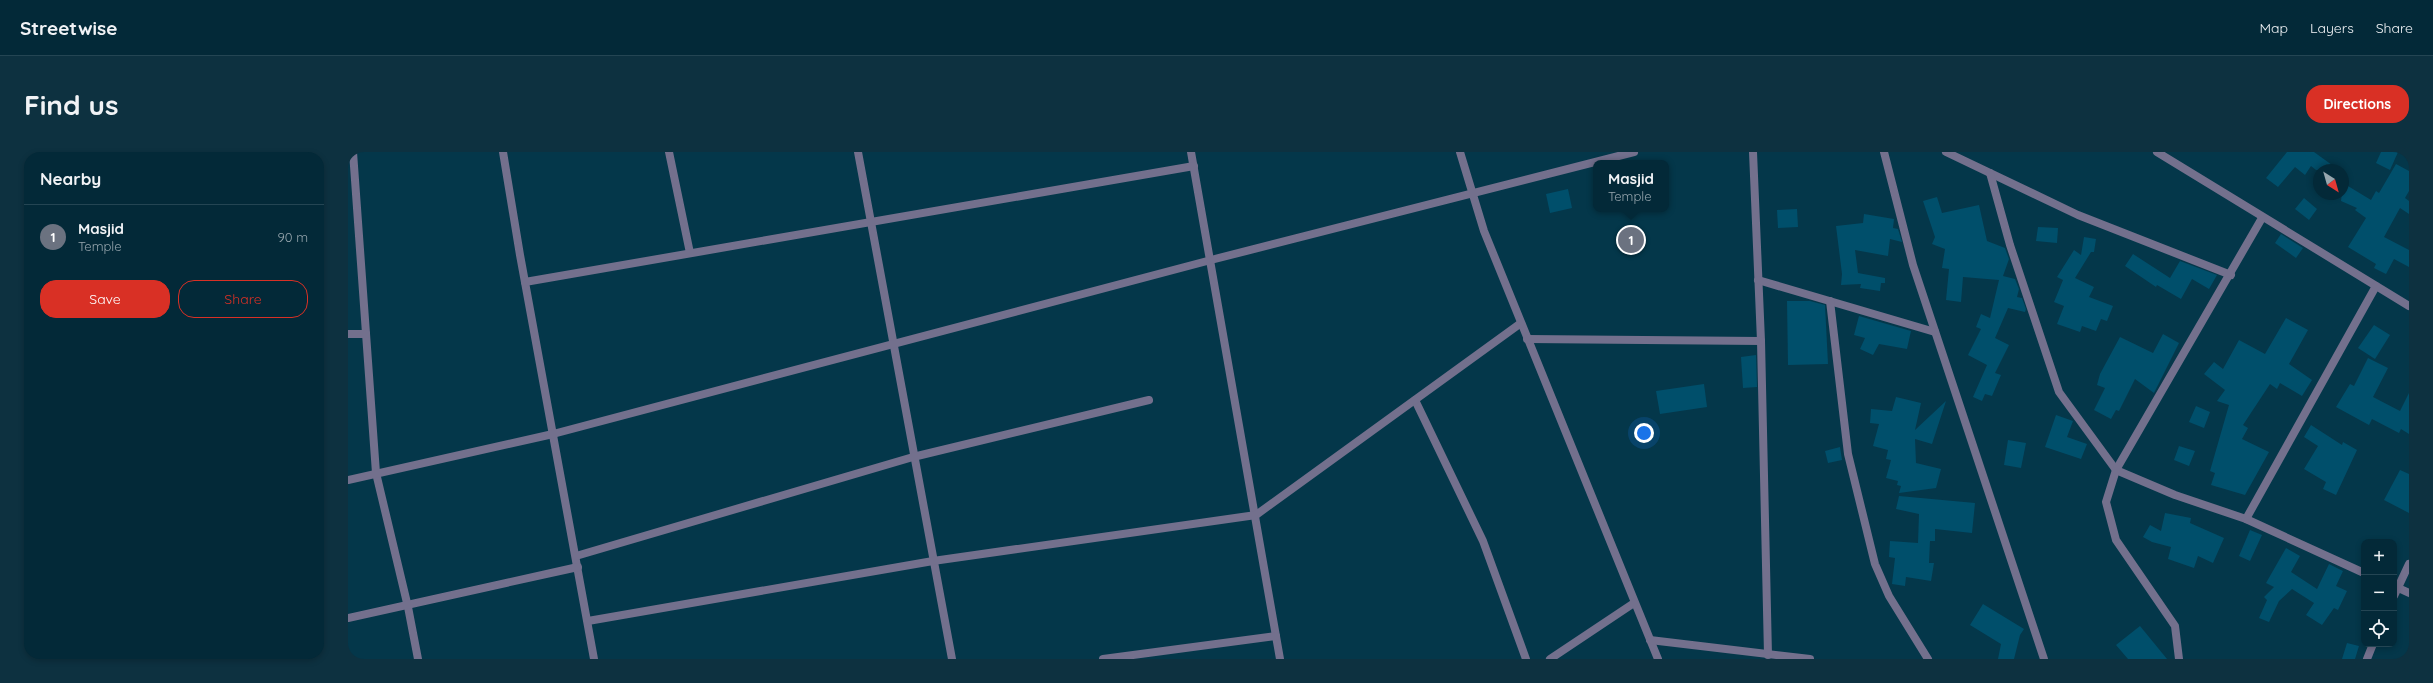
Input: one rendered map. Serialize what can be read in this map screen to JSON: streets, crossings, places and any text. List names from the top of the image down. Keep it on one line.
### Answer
{"north":"bottom right","page":{"header":"Streetwise","nav":["Map","Layers","Share"],"buttons":["Directions",["Save","Share"]],"title":"Find us","heading":"Nearby","popup":["Masjid","Temple"],"list":[{"mark":"1","name":"Masjid","note":"Temple","value":"90 m"}],"pins":"1","map_buttons":["+","−"]}}
